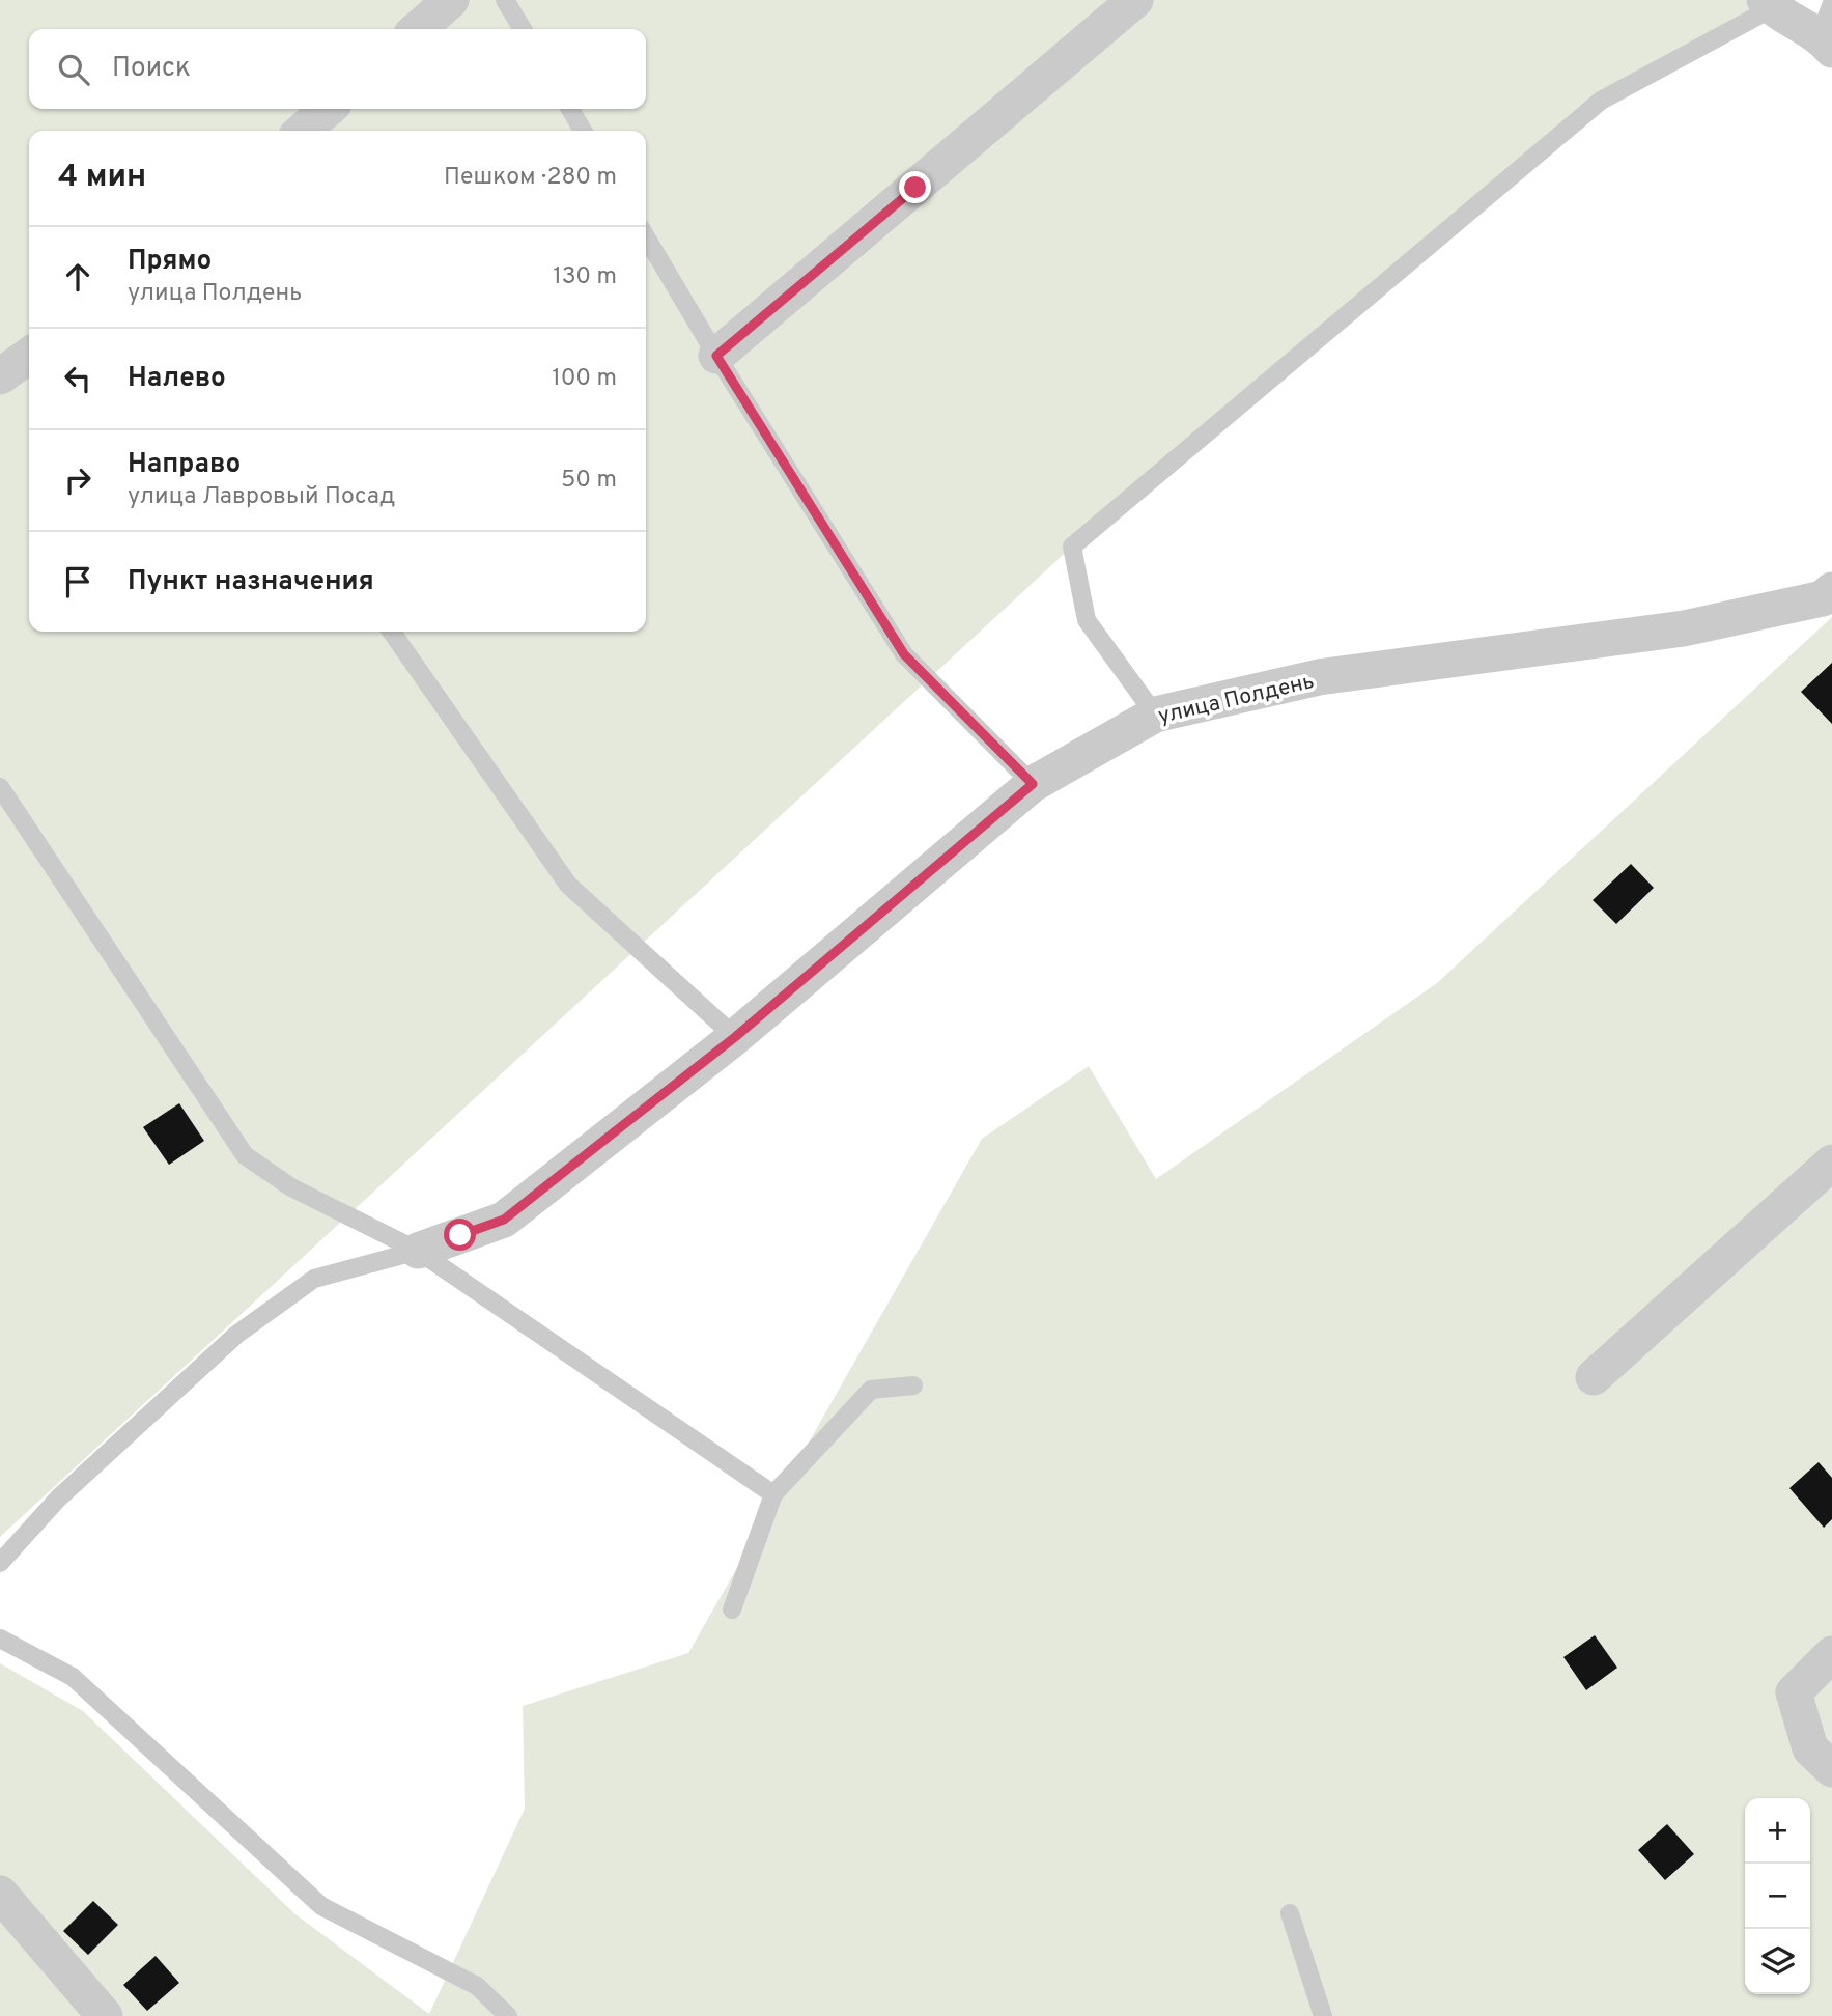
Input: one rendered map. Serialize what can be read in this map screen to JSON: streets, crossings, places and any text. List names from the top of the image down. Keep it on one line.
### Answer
{"streets":{"street":["улица Полдень"]},"page":{"search":"Поиск","heading":["4 мин","Пешком · 280 m"],"list":[["Прямо","улица Полдень","130 m"],["Налево","100 m"],["Направо","улица Лавровый Посад","50 m"],"Пункт назначения"],"map_buttons":["+","−"]}}
